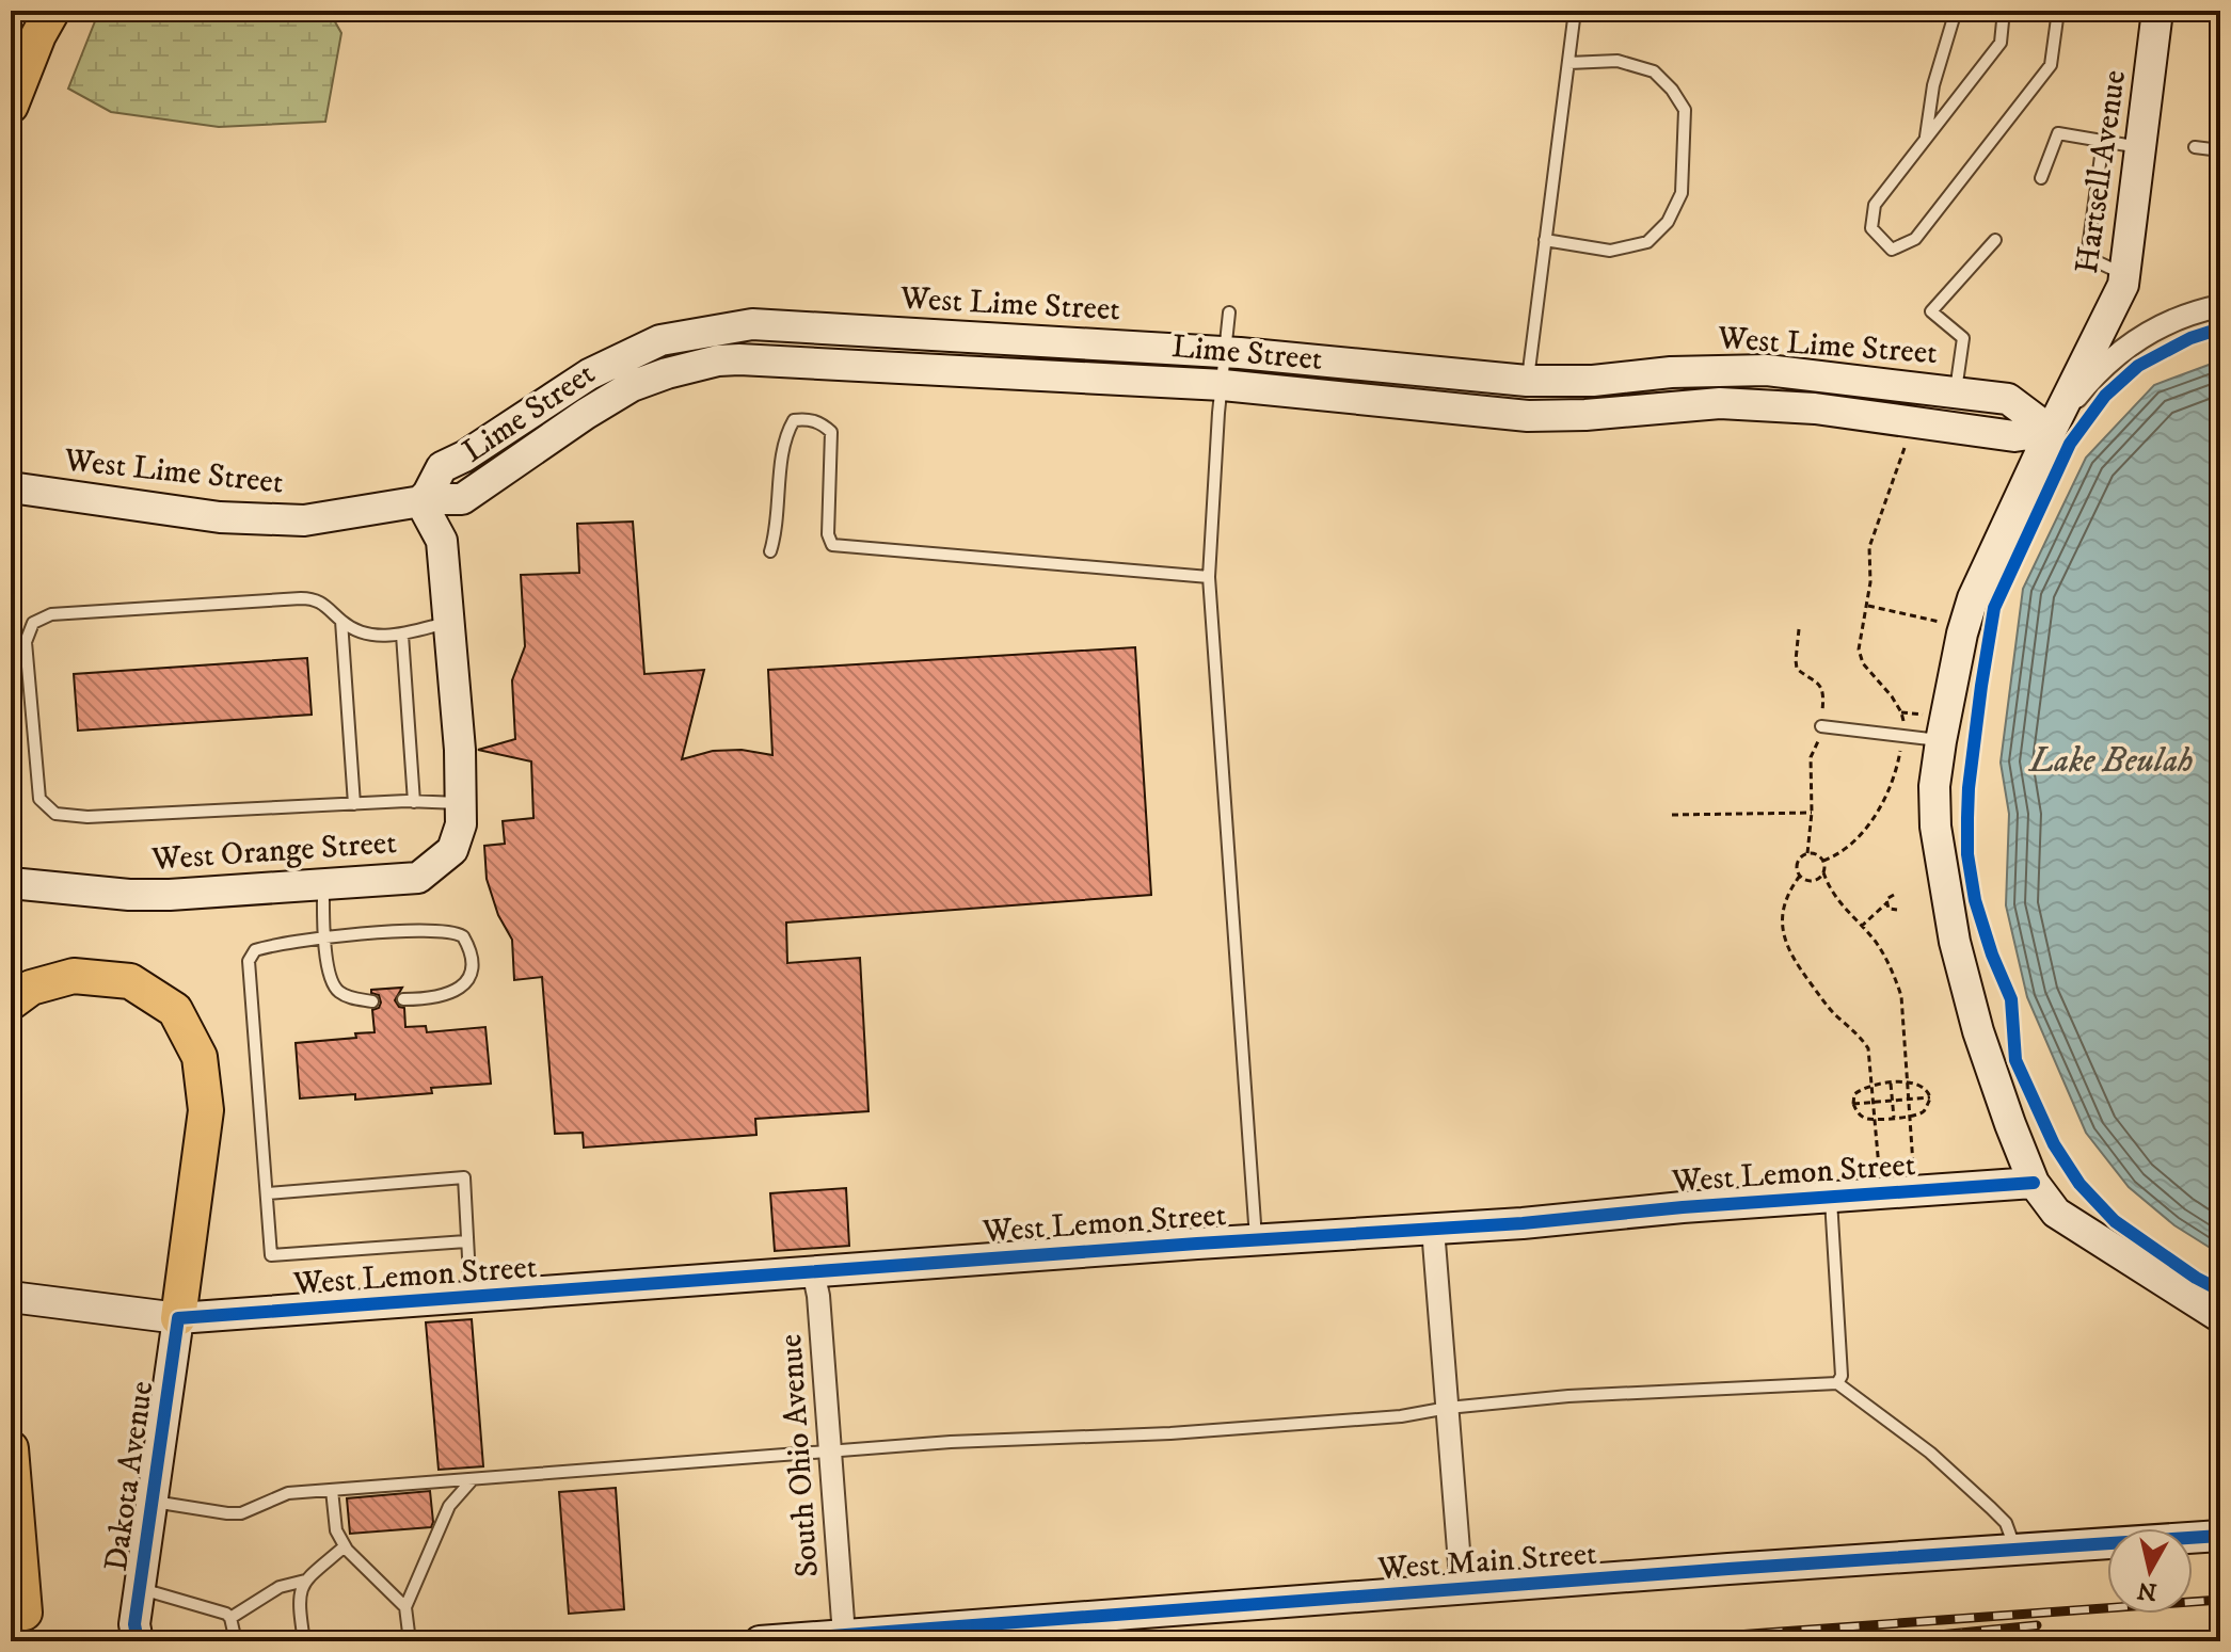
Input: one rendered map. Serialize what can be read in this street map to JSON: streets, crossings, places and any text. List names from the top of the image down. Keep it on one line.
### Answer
{"streets":{"street":["Hartsell Avenue","West Lime Street","Lime Street","West Orange Street","West Lemon Street","South Ohio Avenue","Dakota Avenue","West Main Street"]},"crossings":[["Hartsell Avenue","West Lime Street"],["Hartsell Avenue","Lime Street"],["Hartsell Avenue","West Lemon Street"],["West Lime Street","Lime Street"],["West Lime Street","West Orange Street"],["Lime Street","West Orange Street"],["West Lemon Street","South Ohio Avenue"],["West Lemon Street","Dakota Avenue"],["South Ohio Avenue","West Main Street"]],"water":["Lake Beulah"],"north":"bottom"}
